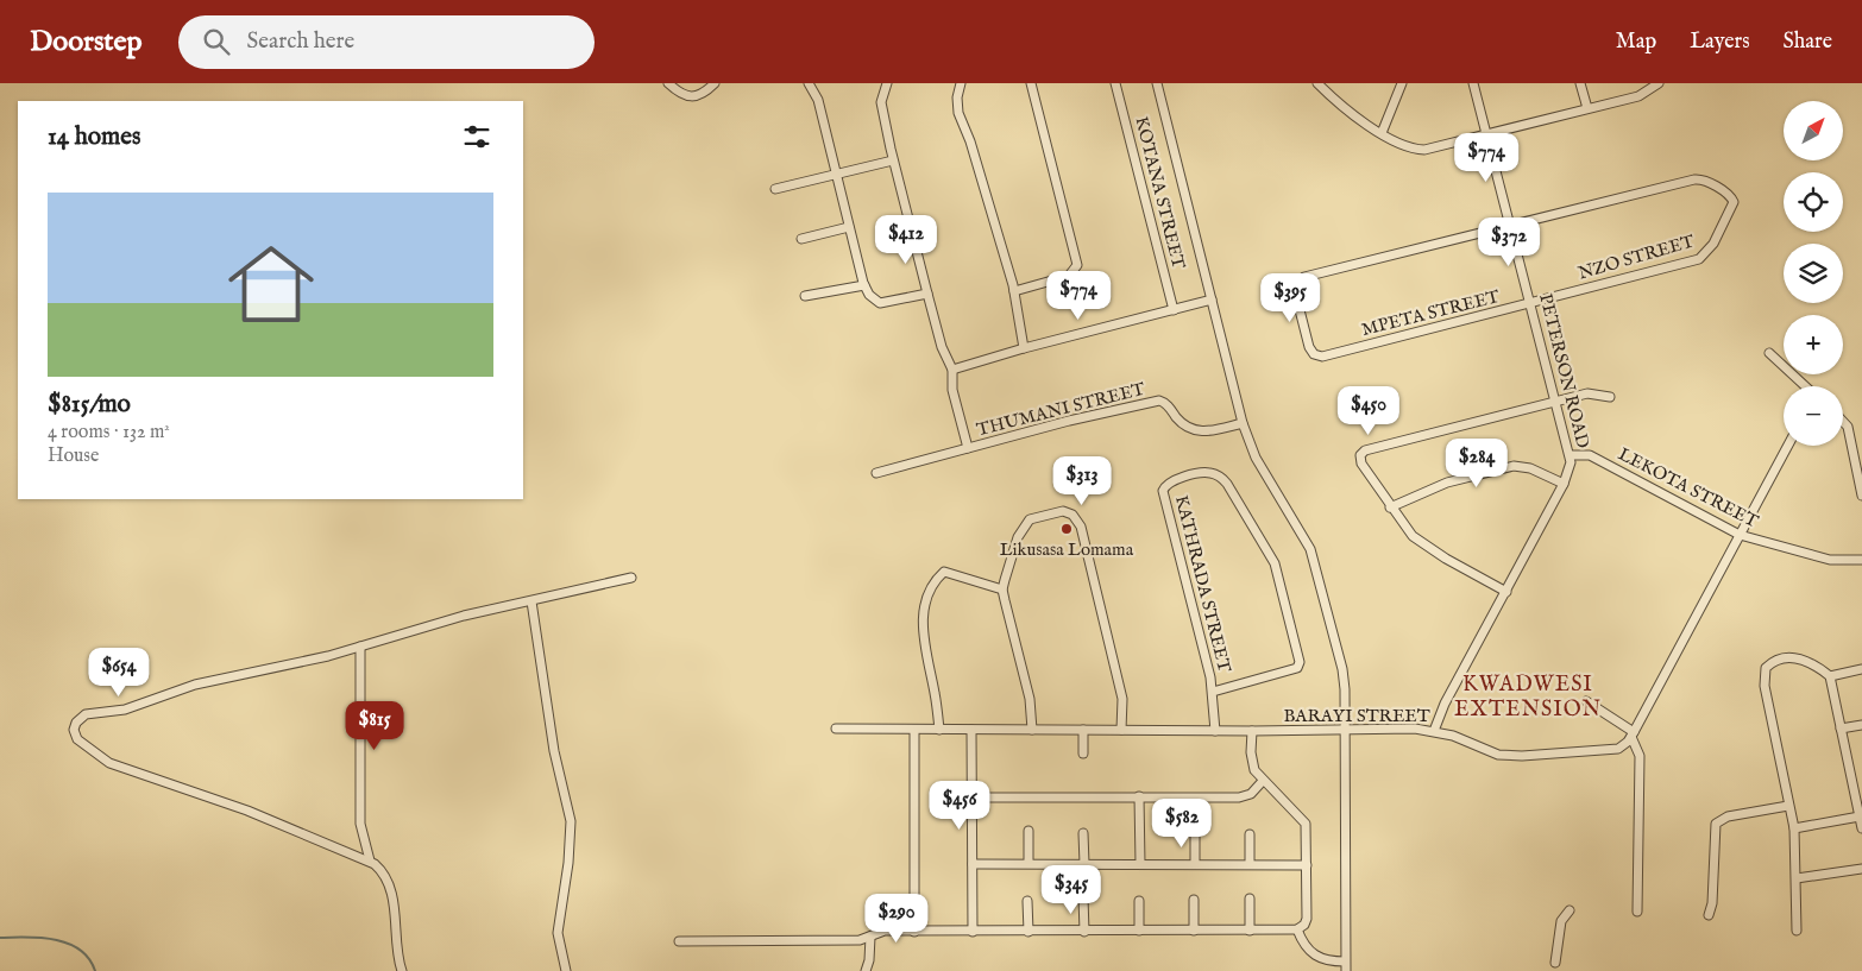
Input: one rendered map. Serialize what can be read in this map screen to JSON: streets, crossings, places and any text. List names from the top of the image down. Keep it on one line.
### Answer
{"streets":{"street":["KOTANA STREET","NZO STREET","MPETA STREET","PETERSON ROAD","THUMANI STREET","LEKOTA STREET","KATHRADA STREET","BARAYI STREET"]},"crossings":[["NZO STREET","MPETA STREET"],["NZO STREET","PETERSON ROAD"],["MPETA STREET","PETERSON ROAD"],["PETERSON ROAD","LEKOTA STREET"],["PETERSON ROAD","BARAYI STREET"],["KATHRADA STREET","BARAYI STREET"]],"districts":["KWADWESI EXTENSION"],"places":["Likusasa Lomama"],"north":"top right","page":{"header":"Doorstep","search":"Search here","nav":["Map","Layers","Share"],"map_buttons":["+","−"],"heading":"14 homes","price":["$774","$412","$372","$774","$395","$450","$284","$313","$654","$815","$456","$582","$345","$290"],"list":[{"name":"$815/mo","note":"4 rooms · 132 m² · House"}]}}
